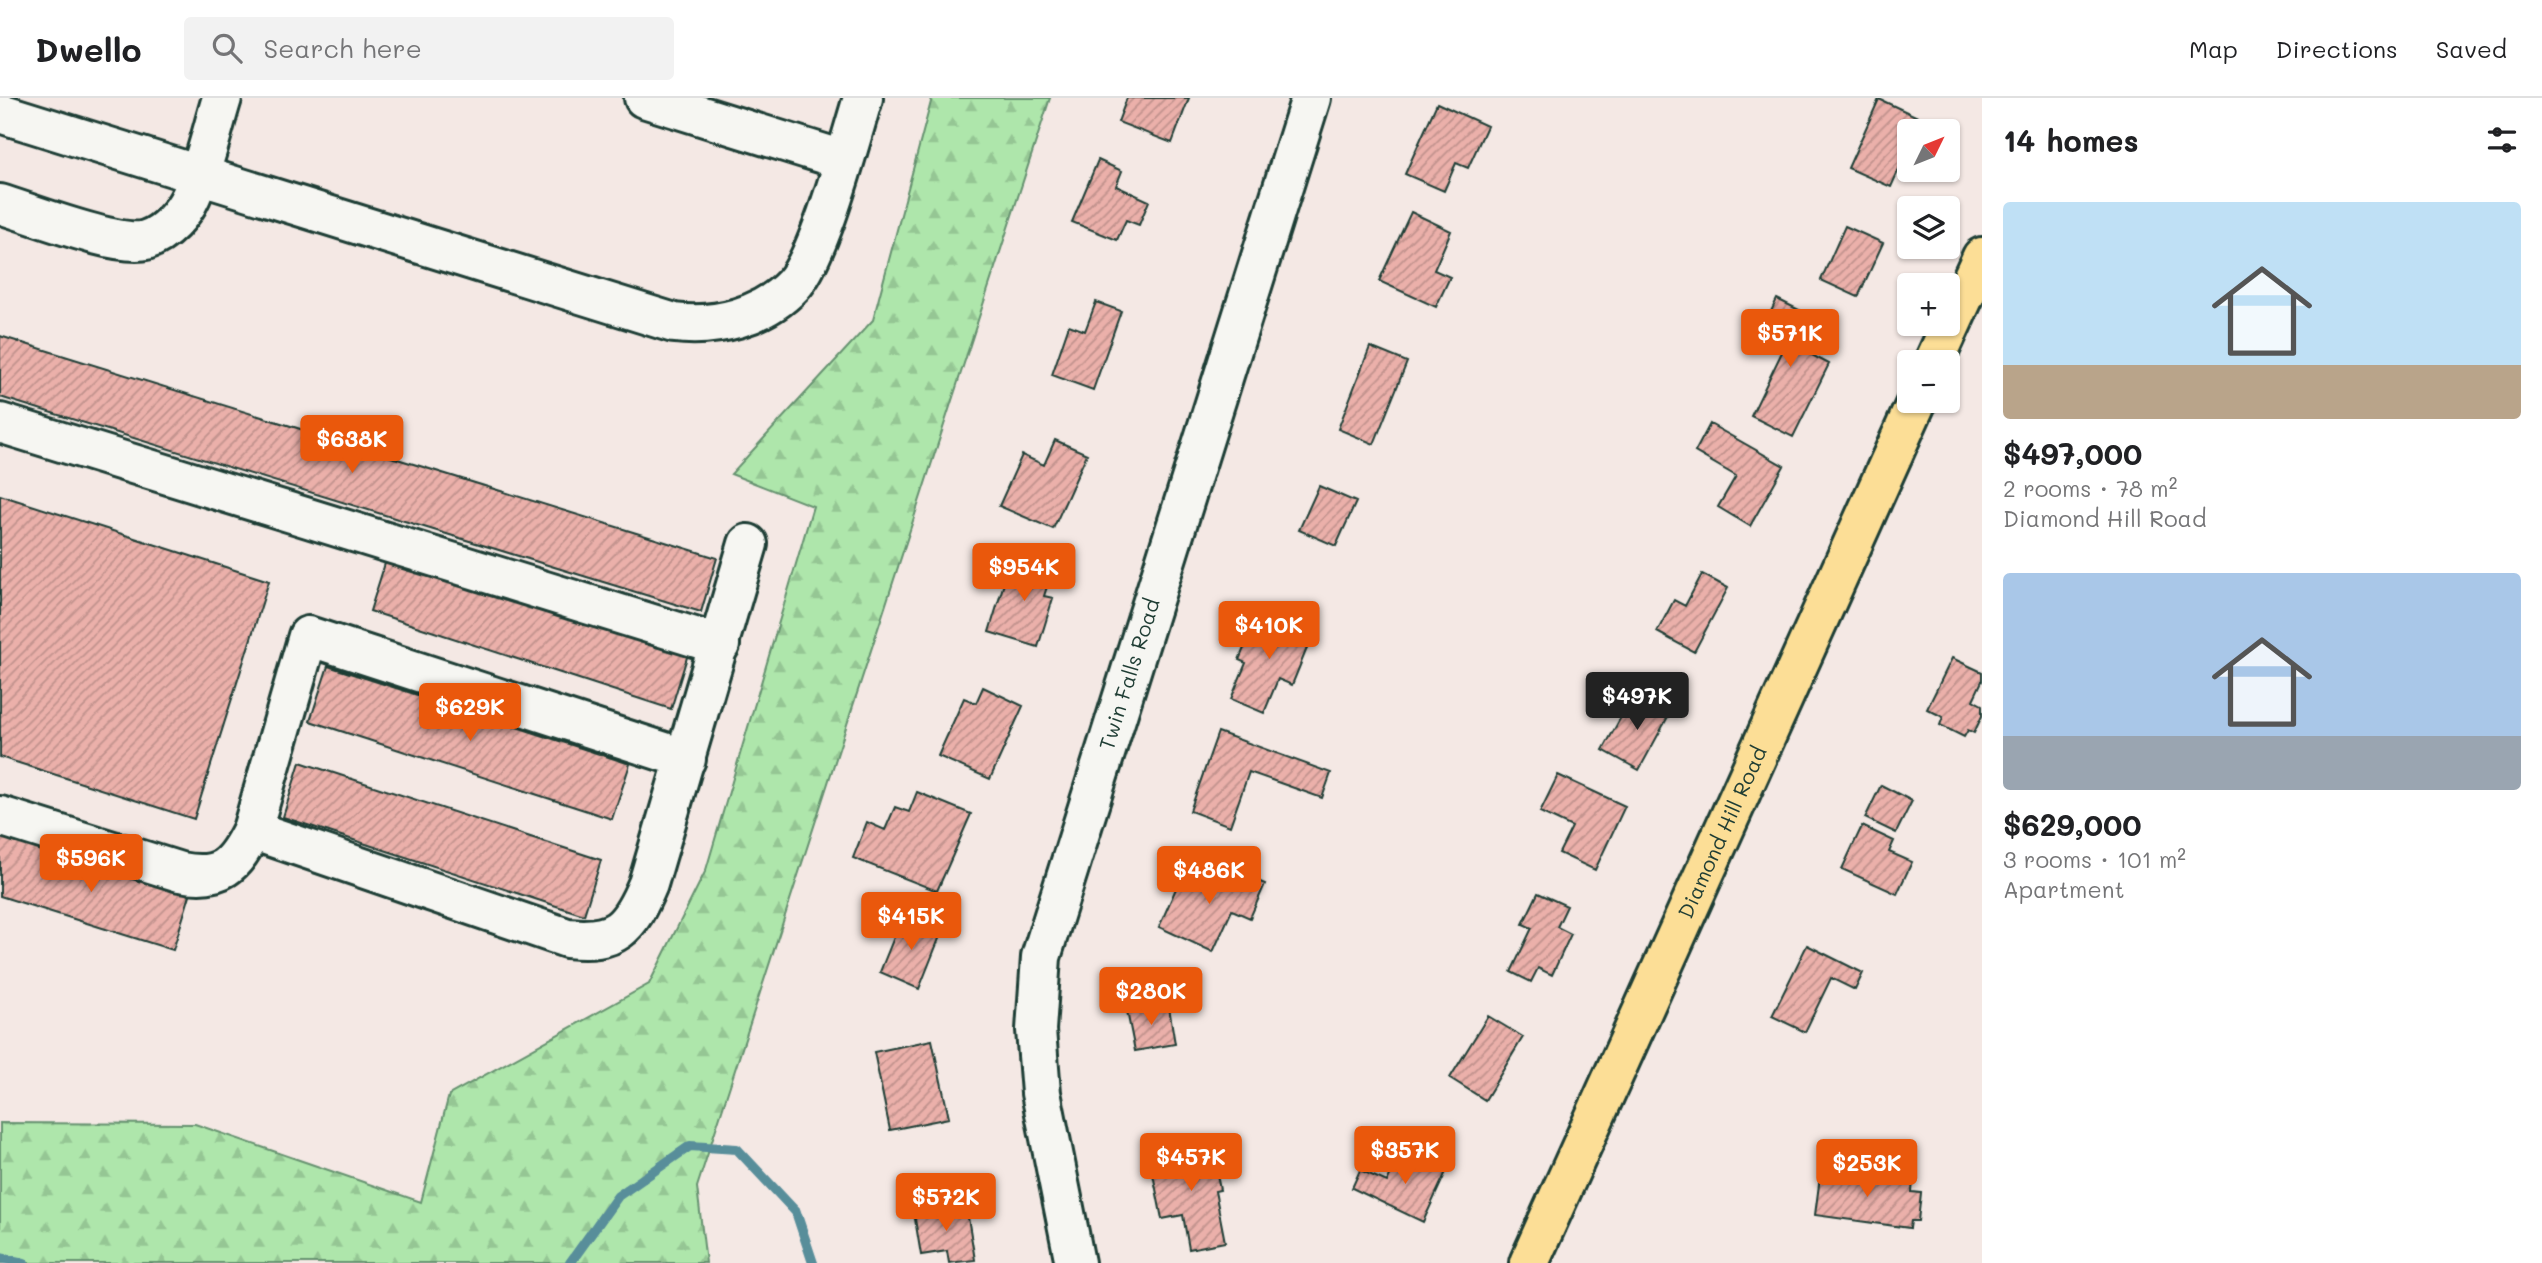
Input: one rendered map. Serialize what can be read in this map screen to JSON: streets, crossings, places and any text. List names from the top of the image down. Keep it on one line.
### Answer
{"streets":{"main road":["Diamond Hill Road"],"street":["Twin Falls Road"]},"north":"top right","page":{"header":"Dwello","search":"Search here","nav":["Map","Directions","Saved"],"heading":"14 homes","map_buttons":["+","−"],"list":[{"name":"$497,000","note":"2 rooms · 78 m² · Diamond Hill Road"},{"name":"$629,000","note":"3 rooms · 101 m² · Apartment"}],"price":["$571K","$638K","$954K","$410K","$497K","$629K","$596K","$486K","$415K","$280K","$357K","$457K","$253K","$572K"]}}
